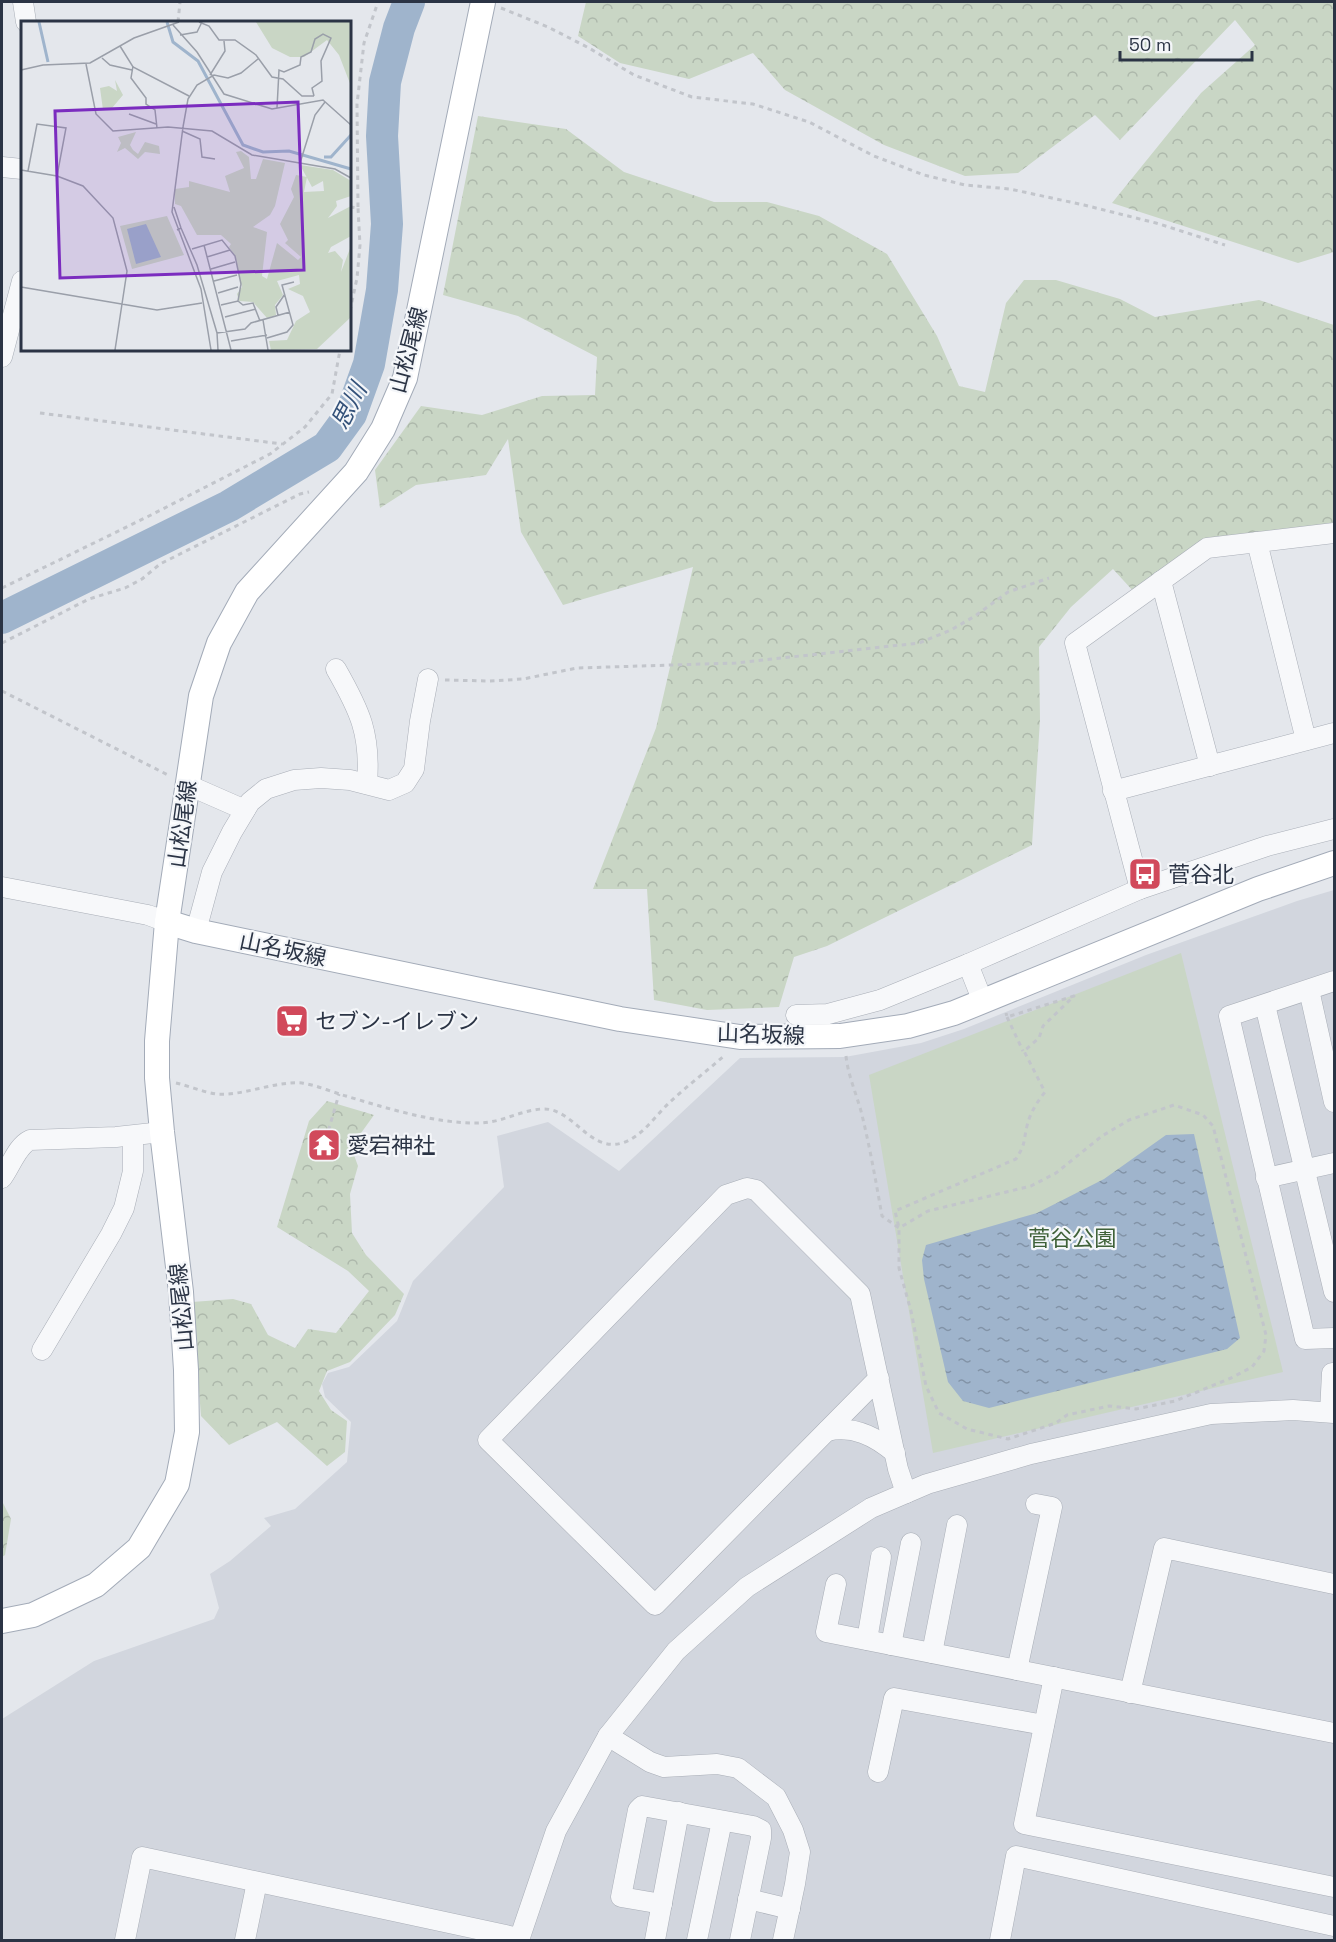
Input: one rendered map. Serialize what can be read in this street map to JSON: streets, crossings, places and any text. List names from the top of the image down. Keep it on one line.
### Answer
{"streets":{"main road":["山松尾線","山名坂線"]},"crossings":[["山松尾線","山名坂線"]],"water":["思川"],"parks":["菅谷公園"],"places":{"bus stop":["菅谷北"],"supermarket":["セブン-イレブン"],"temple":["愛宕神社"]},"scale_bar":"50 m"}
